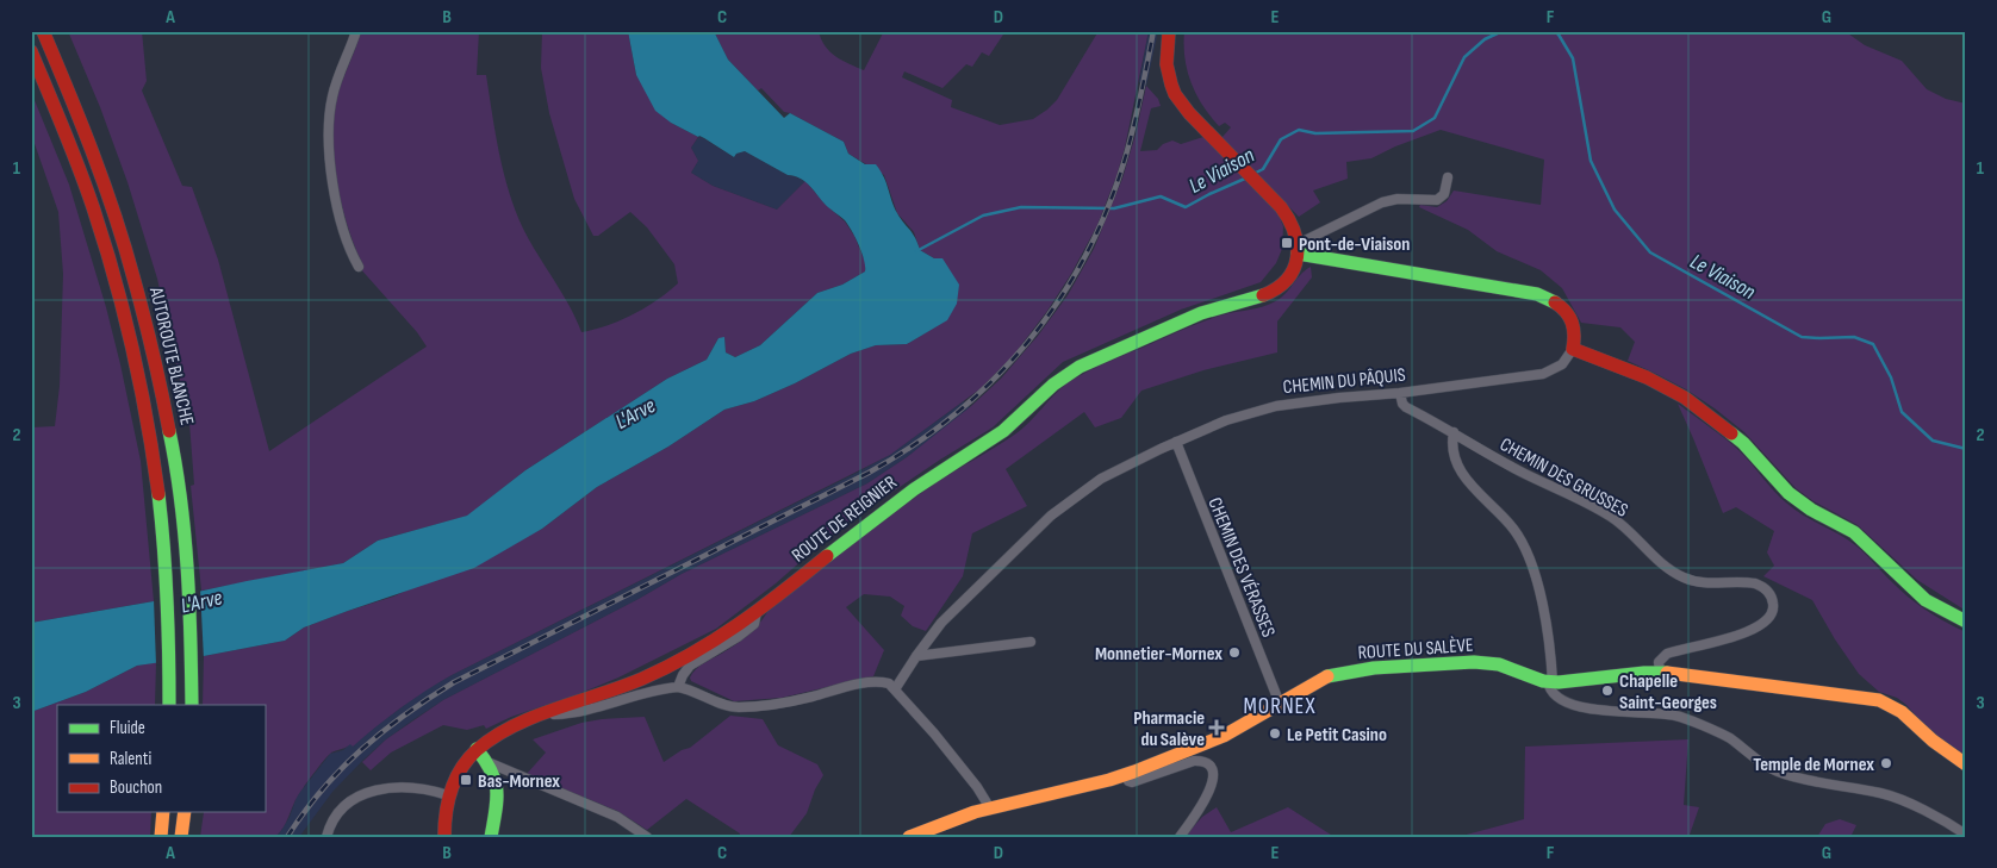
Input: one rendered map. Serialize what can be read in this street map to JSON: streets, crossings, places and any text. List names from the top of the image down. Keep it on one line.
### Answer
{"streets":{"main road":["AUTOROUTE BLANCHE","ROUTE DE REIGNIER","ROUTE DU SALÈVE"],"street":["CHEMIN DU PÂQUIS","CHEMIN DES GRUSSES","CHEMIN DES VÉRASSES"]},"crossings":[["CHEMIN DU PÂQUIS","CHEMIN DES GRUSSES"],["CHEMIN DU PÂQUIS","CHEMIN DES VÉRASSES"],["CHEMIN DES GRUSSES","ROUTE DU SALÈVE"],["CHEMIN DES VÉRASSES","ROUTE DU SALÈVE"]],"districts":["MORNEX"],"water":["Le Viaison","L'Arve"],"places":{"transit":["Pont-de-Viaison","Bas-Mornex"],"other":["Monnetier-Mornex","Chapelle Saint-Georges","Le Petit Casino","Temple de Mornex"],"health":["Pharmacie du Salève"]},"legend":["Fluide","Ralenti","Bouchon"],"grid":{"columns":["A","B","C","D","E","F","G"],"rows":["1","2","3"]}}
